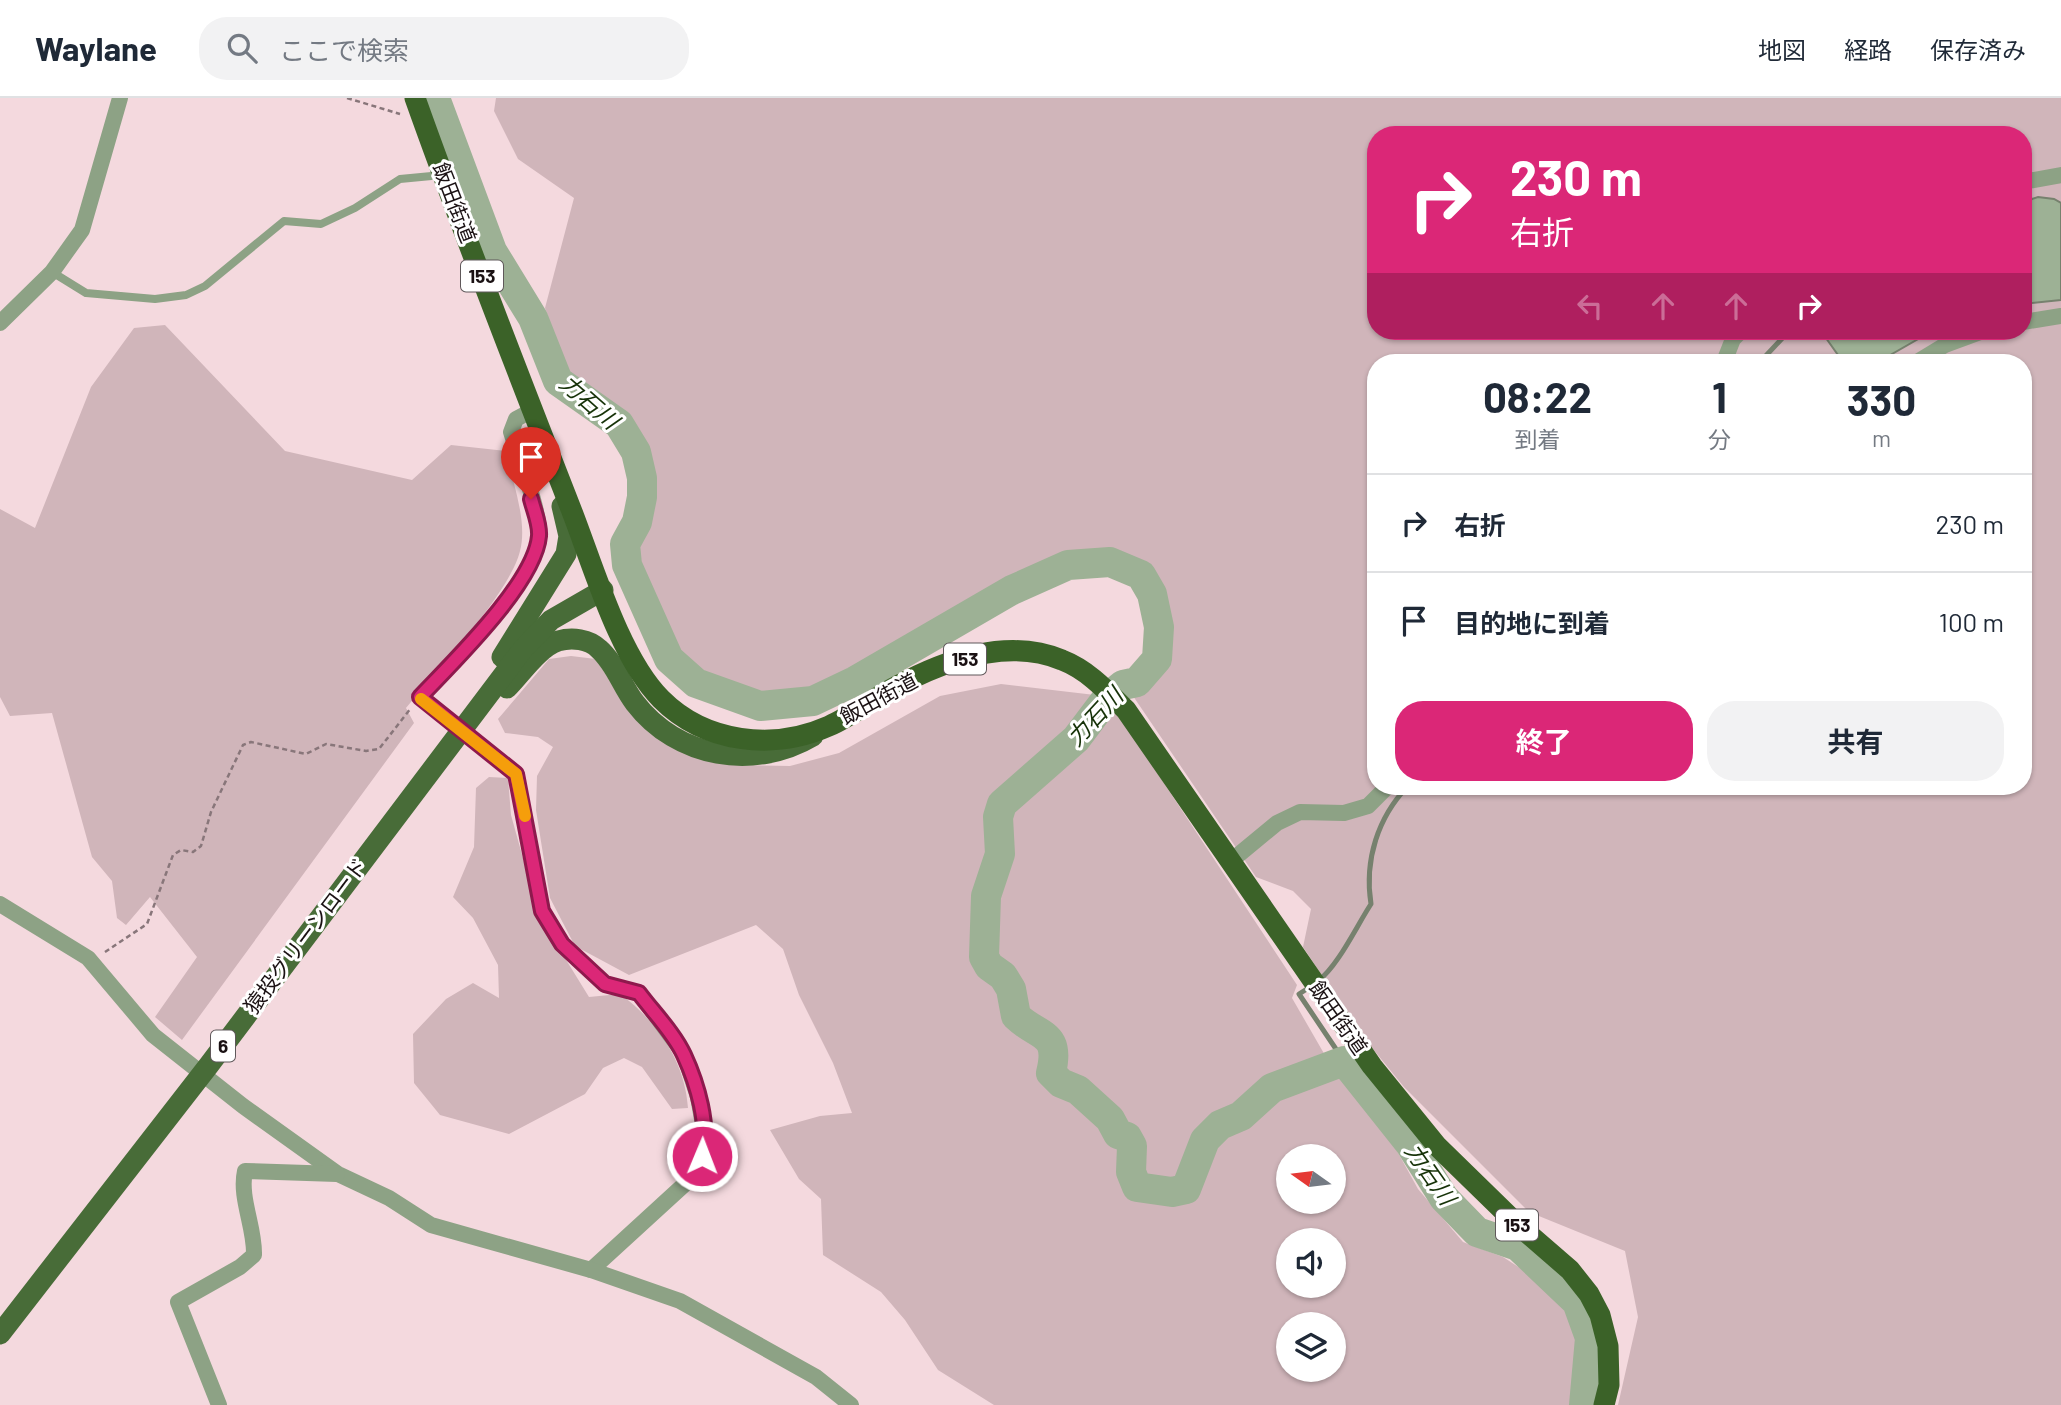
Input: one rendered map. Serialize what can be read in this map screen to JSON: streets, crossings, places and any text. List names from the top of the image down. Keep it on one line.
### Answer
{"streets":{"highway":["飯田街道","153"],"main road":["猿投グリーンロード","6"]},"crossings":[["飯田街道","猿投グリーンロード"]],"water":["力石川"],"north":"left","page":{"header":"Waylane","search":"ここで検索","nav":["地図","経路","保存済み"],"turn":["230 m","右折"],"eta":["08:22","到着","1","分","330","m"],"list":[{"name":"右折","value":"230 m"},{"name":"目的地に到着","value":"100 m"}],"buttons":["終了","共有"]}}
